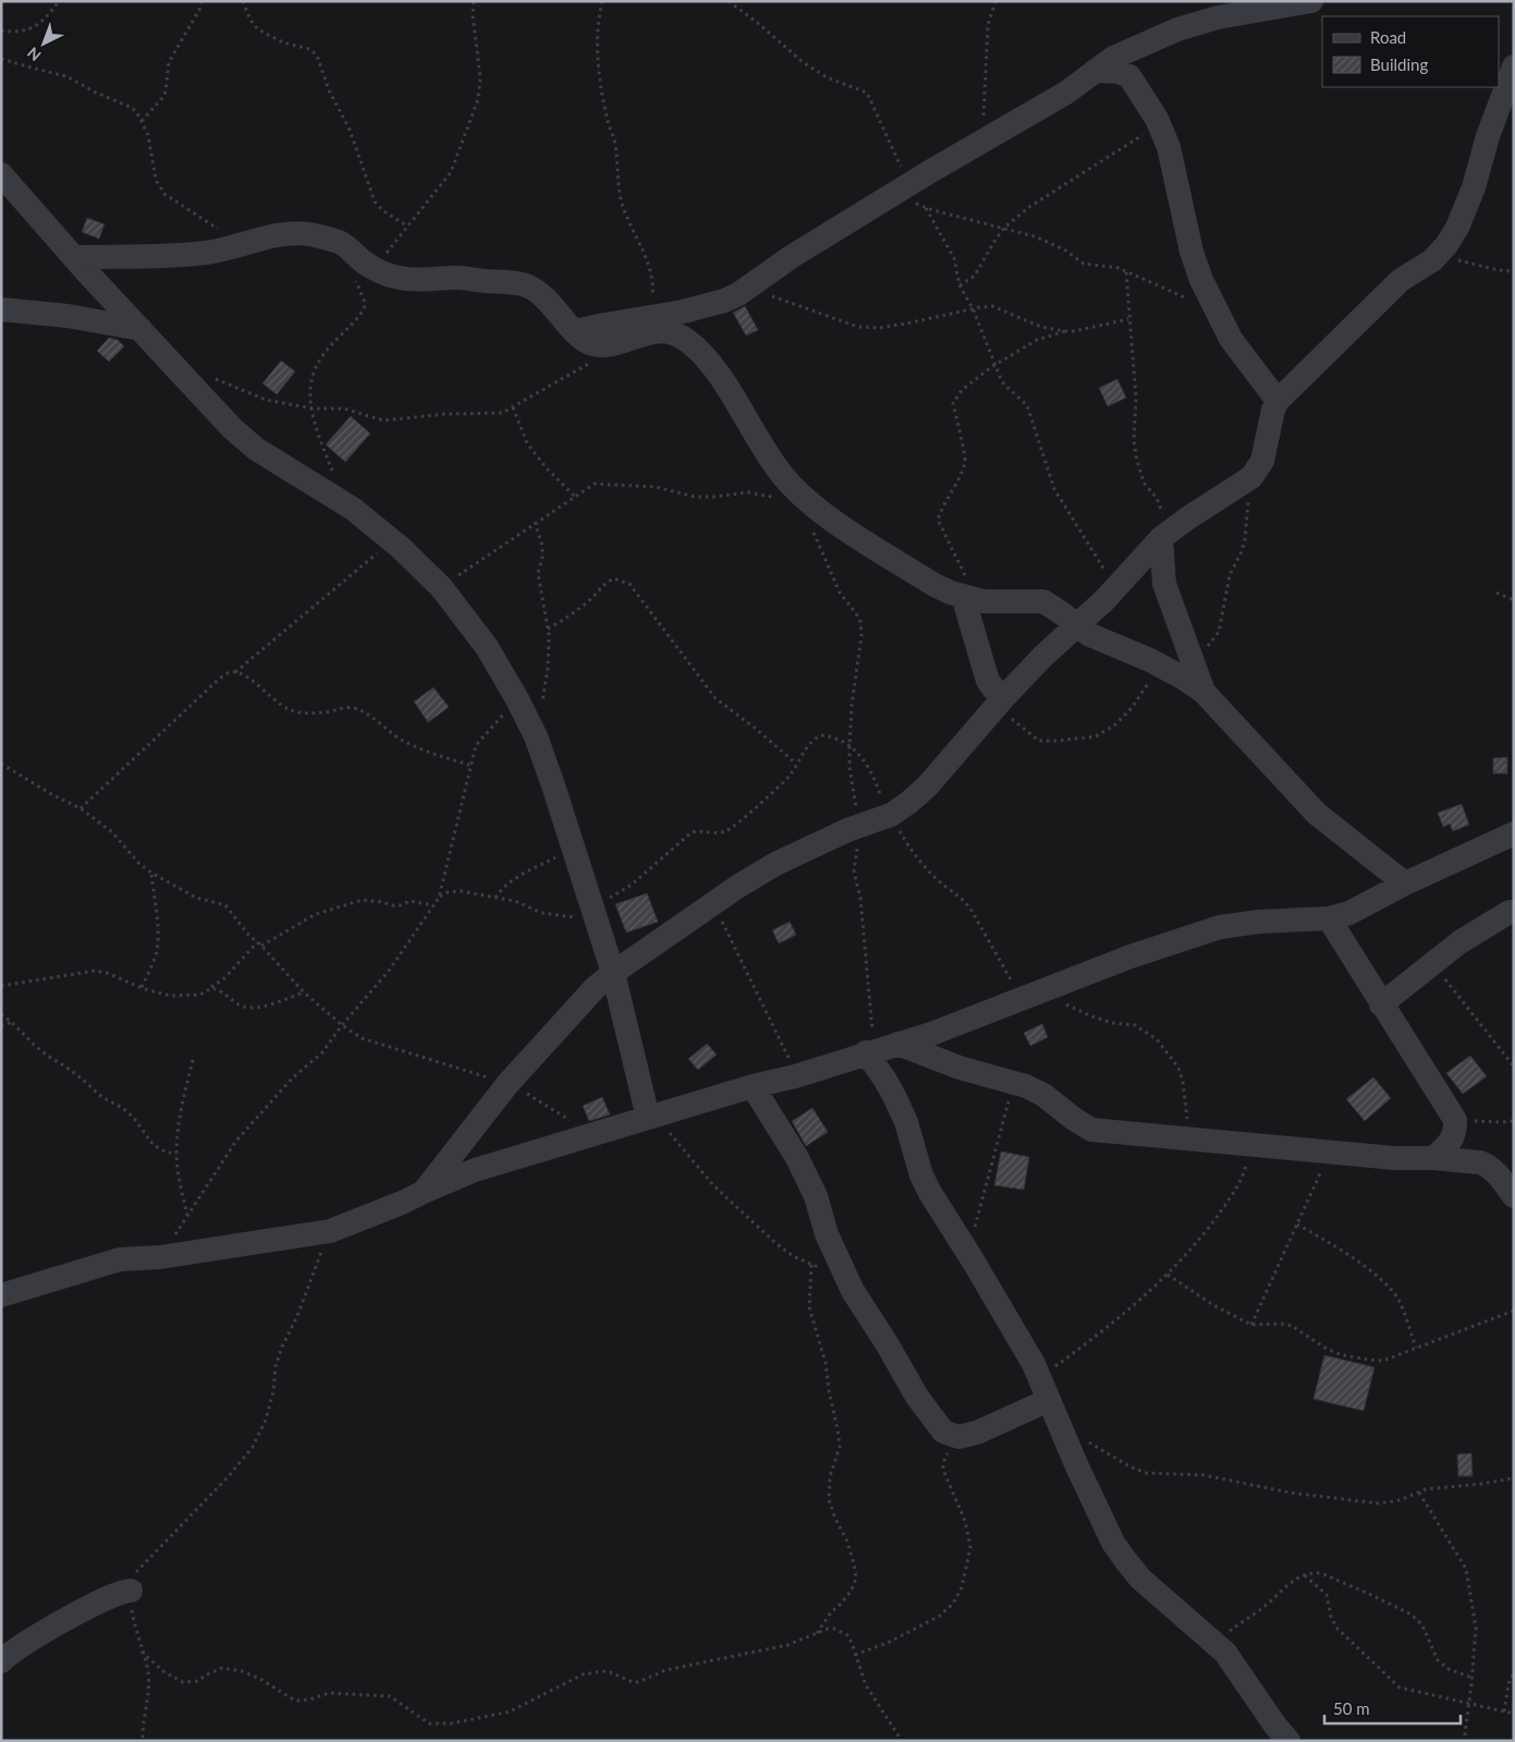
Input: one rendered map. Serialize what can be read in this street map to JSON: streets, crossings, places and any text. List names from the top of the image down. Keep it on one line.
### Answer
{"legend":["Road","Building"],"scale_bar":"50 m","north":"bottom left"}
